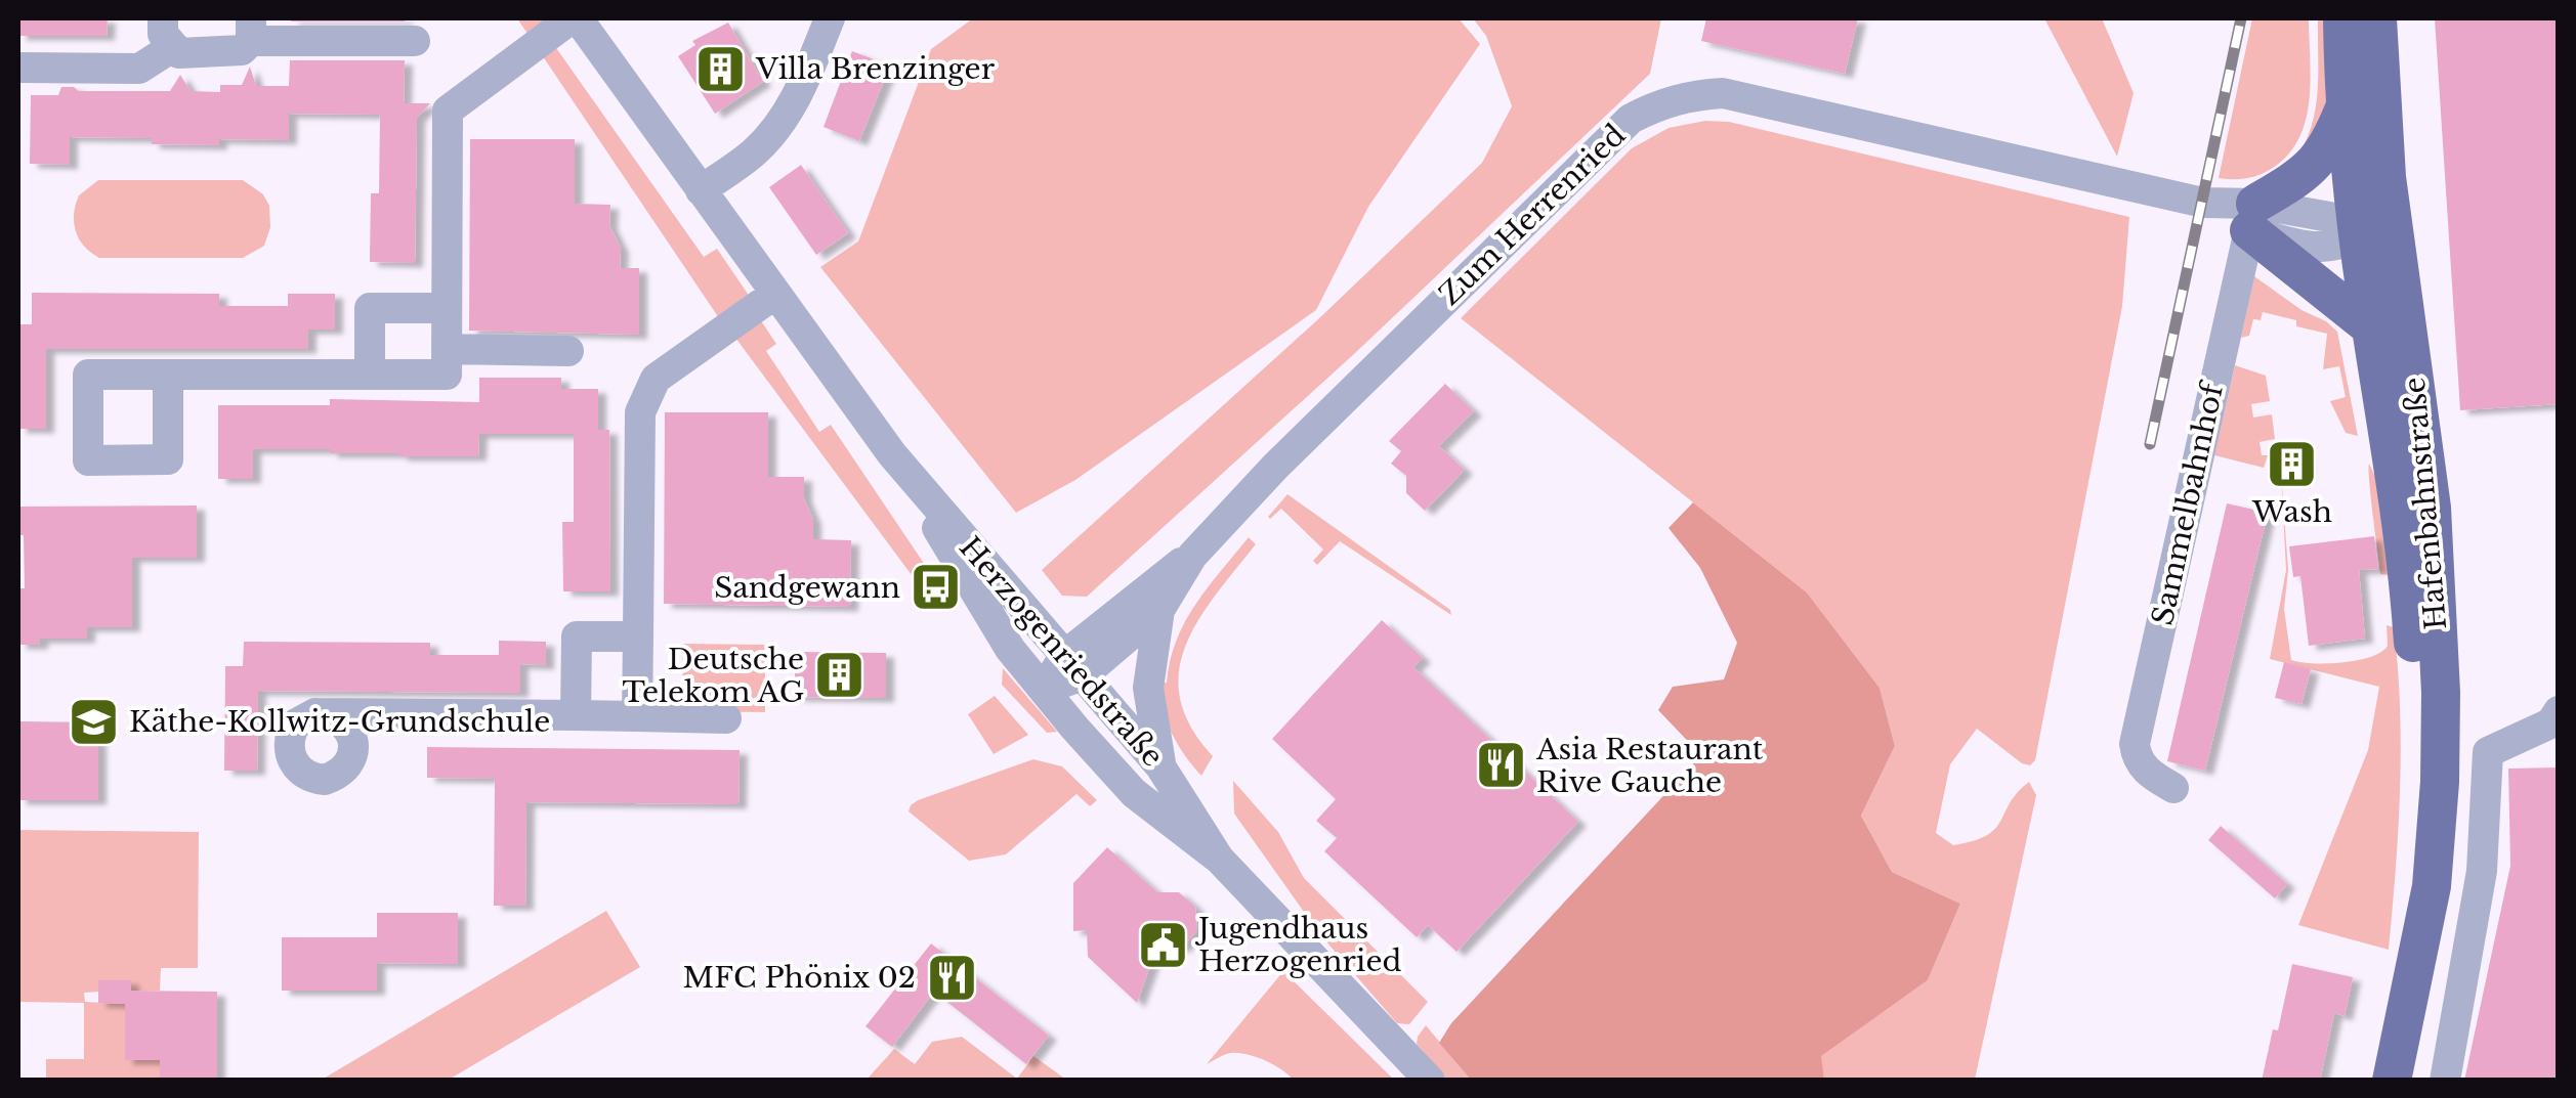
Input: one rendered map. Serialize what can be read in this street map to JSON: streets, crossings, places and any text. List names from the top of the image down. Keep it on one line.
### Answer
{"streets":{"main road":["Hafenbahnstraße"],"street":["Zum Herrenried","Sammelbahnhof","Herzogenriedstraße"]},"crossings":[["Zum Herrenried","Hafenbahnstraße"],["Zum Herrenried","Sammelbahnhof"],["Zum Herrenried","Herzogenriedstraße"]],"places":{"building":["Villa Brenzinger","Wash","Deutsche Telekom AG"],"bus stop":["Sandgewann"],"school or university":["Käthe-Kollwitz-Grundschule"],"restaurant":["Asia Restaurant Rive Gauche","MFC Phönix 02"],"public building":["Jugendhaus Herzogenried"]}}
